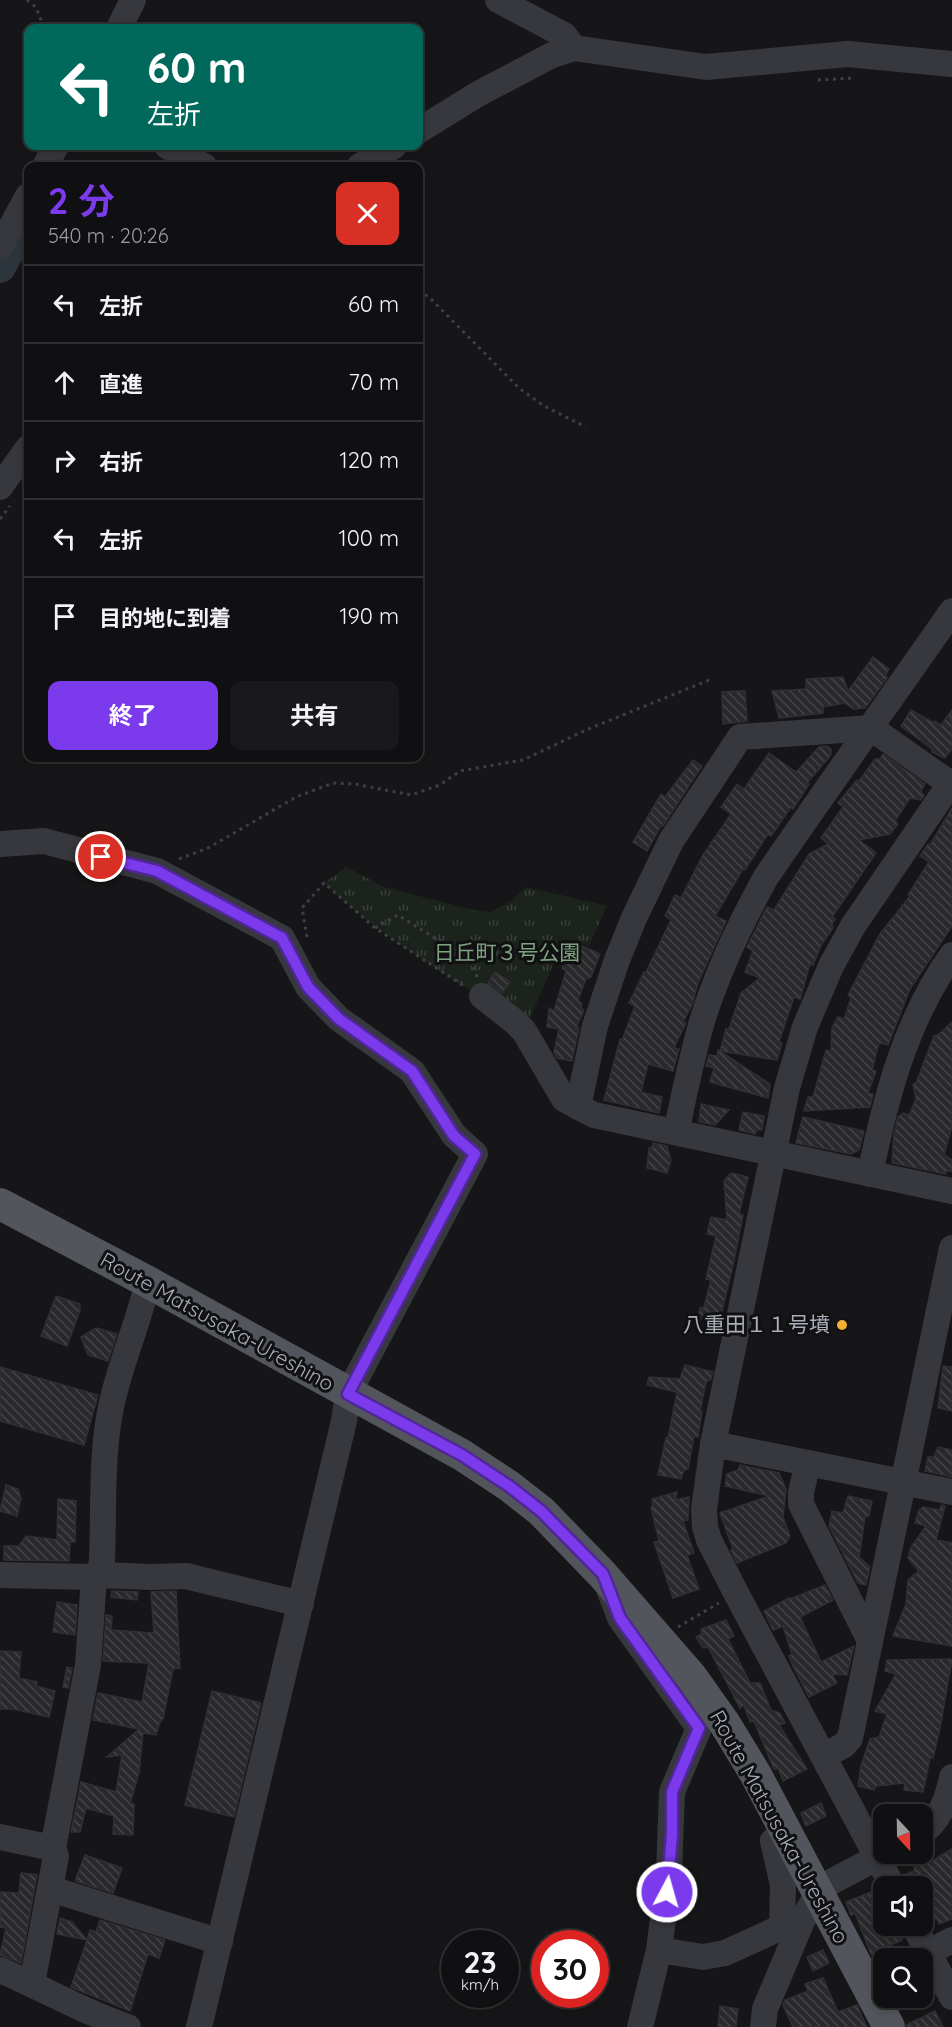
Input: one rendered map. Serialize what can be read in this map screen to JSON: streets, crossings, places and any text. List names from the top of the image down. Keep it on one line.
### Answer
{"streets":{"main road":["Route Matsusaka-Ureshino"]},"parks":["日丘町３号公園"],"places":["八重田１１号墳"],"north":"bottom","page":{"turn":["60 m","左折"],"heading":["2 分","540 m · 20:26"],"list":[{"name":"左折","value":"60 m"},{"name":"直進","value":"70 m"},{"name":"右折","value":"120 m"},{"name":"左折","value":"100 m"},{"name":"目的地に到着","value":"190 m"}],"buttons":["終了","共有"],"speed":"23 km/h","limit":"30"}}
